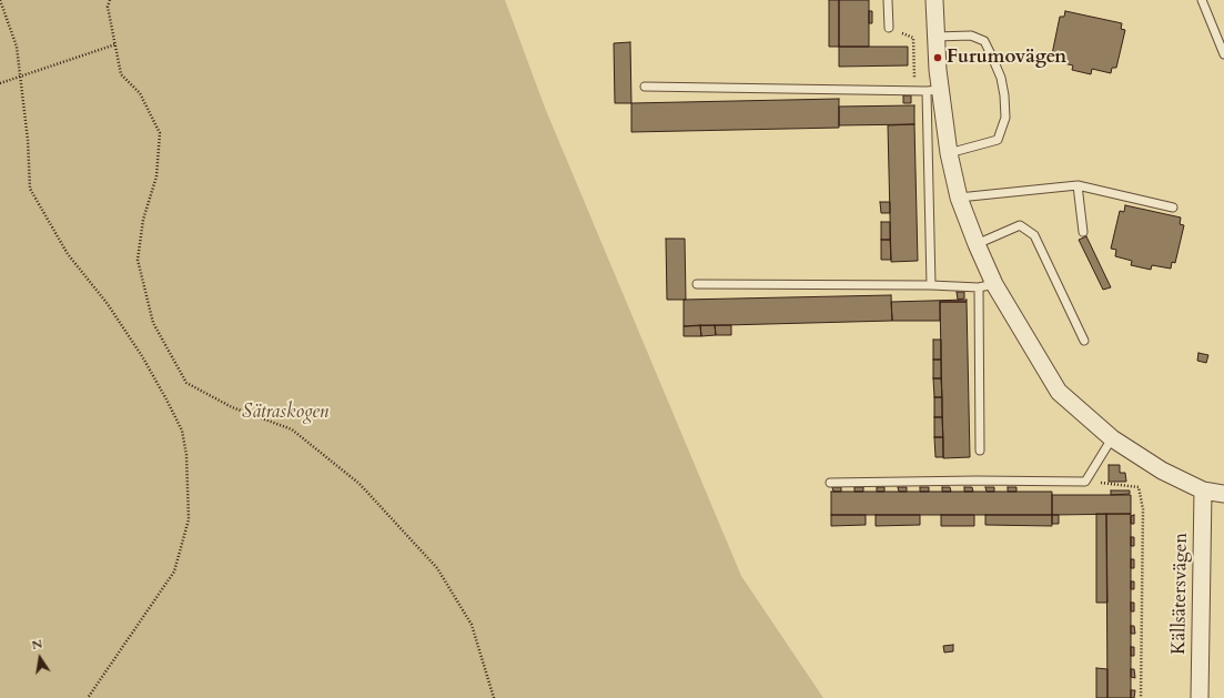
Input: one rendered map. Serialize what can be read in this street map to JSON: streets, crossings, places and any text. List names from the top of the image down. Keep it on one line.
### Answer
{"streets":{"street":["Källsätersvägen"]},"parks":["Sätraskogen"],"places":["Furumovägen"],"north":"top"}
